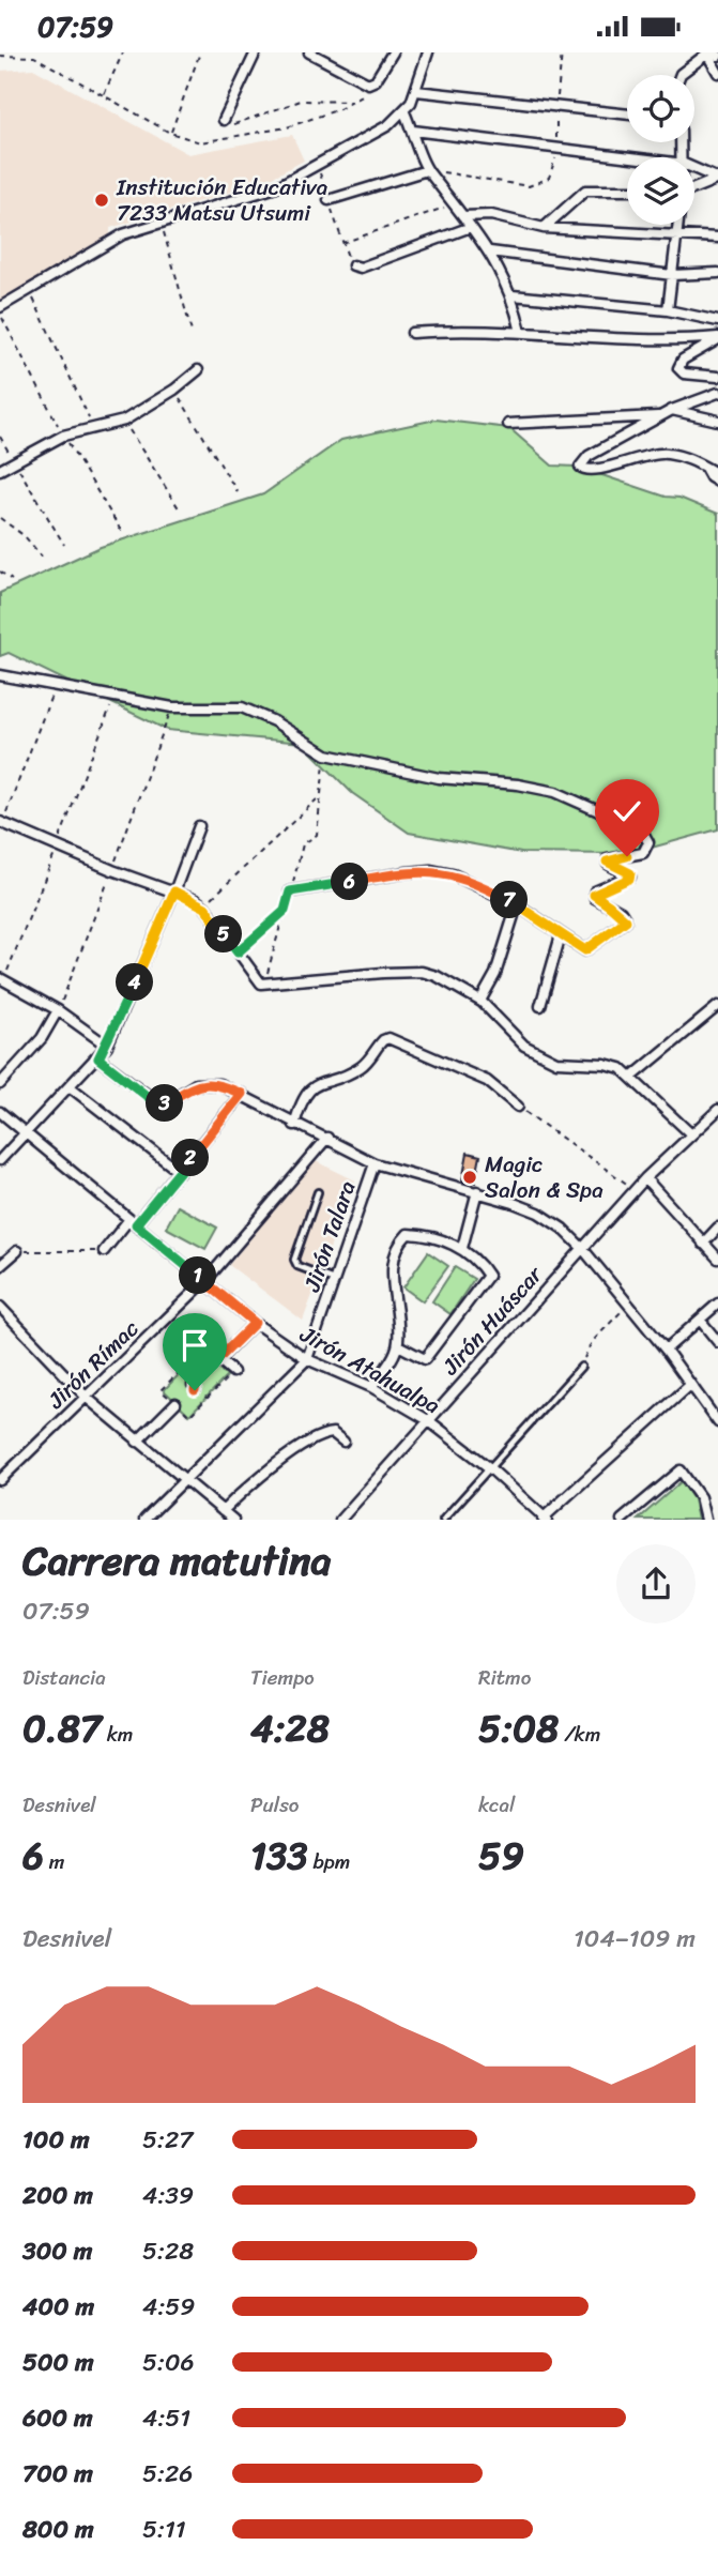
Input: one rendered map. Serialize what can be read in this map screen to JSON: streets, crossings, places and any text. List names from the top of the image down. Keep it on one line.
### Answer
{"streets":{"street":["Jirón Talara","Jirón Huáscar","Jirón Rímac","Jirón Atahualpa"]},"crossings":[["Jirón Talara","Jirón Atahualpa"],["Jirón Huáscar","Jirón Atahualpa"],["Jirón Rímac","Jirón Atahualpa"]],"places":["Institución Educativa 7233 Matsu Utsumi","Magic Salon & Spa"],"page":{"status":"07:59","pins":["6","7","5","4","3","2","1"],"heading":["Carrera matutina","07:59"],"stats":[["Distancia","0.87 km"],["Tiempo","4:28"],["Ritmo","5:08 /km"],["Desnivel","6 m"],["Pulso","133 bpm"],["kcal","59"]],"chart":["Desnivel","104–109 m"],"list":[{"name":"100 m","note":"5:27"},{"name":"200 m","note":"4:39"},{"name":"300 m","note":"5:28"},{"name":"400 m","note":"4:59"},{"name":"500 m","note":"5:06"},{"name":"600 m","note":"4:51"},{"name":"700 m","note":"5:26"},{"name":"800 m","note":"5:11"}]}}
